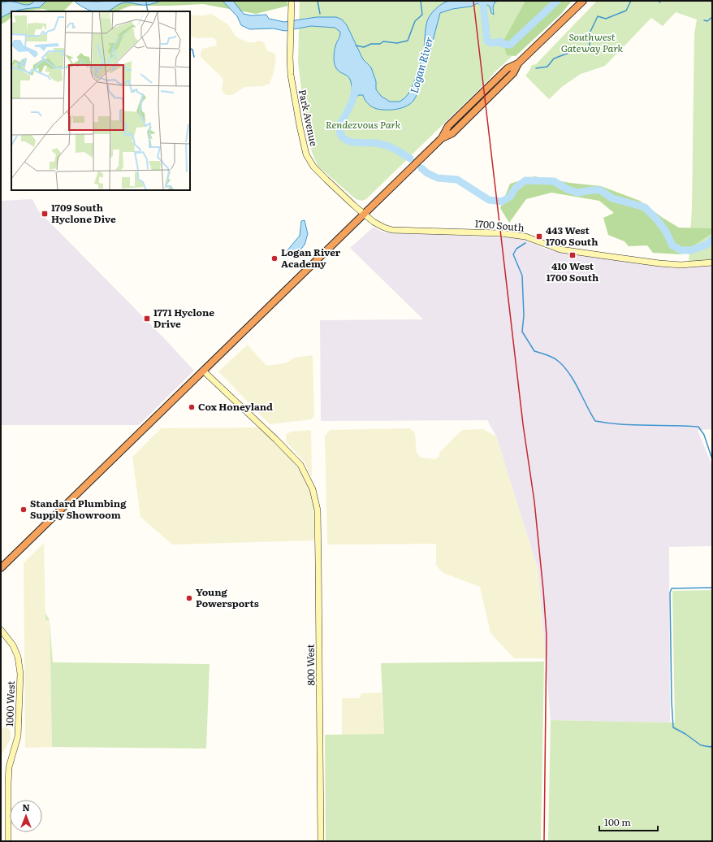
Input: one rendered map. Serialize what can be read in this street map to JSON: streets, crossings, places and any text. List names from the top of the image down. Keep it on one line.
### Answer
{"streets":{"street":["Park Avenue","1700 South","800 West","1000 West"]},"crossings":[["Park Avenue","1700 South"]],"water":["Logan River"],"parks":["Southwest Gateway Park","Rendezvous Park"],"places":{"transit":["1709 South Hyclone Dive","443 West 1700 South","410 West 1700 South","1771 Hyclone Drive"],"other":["Logan River Academy","Cox Honeyland","Standard Plumbing Supply Showroom","Young Powersports"]},"scale_bar":"100 m","north":"top"}
